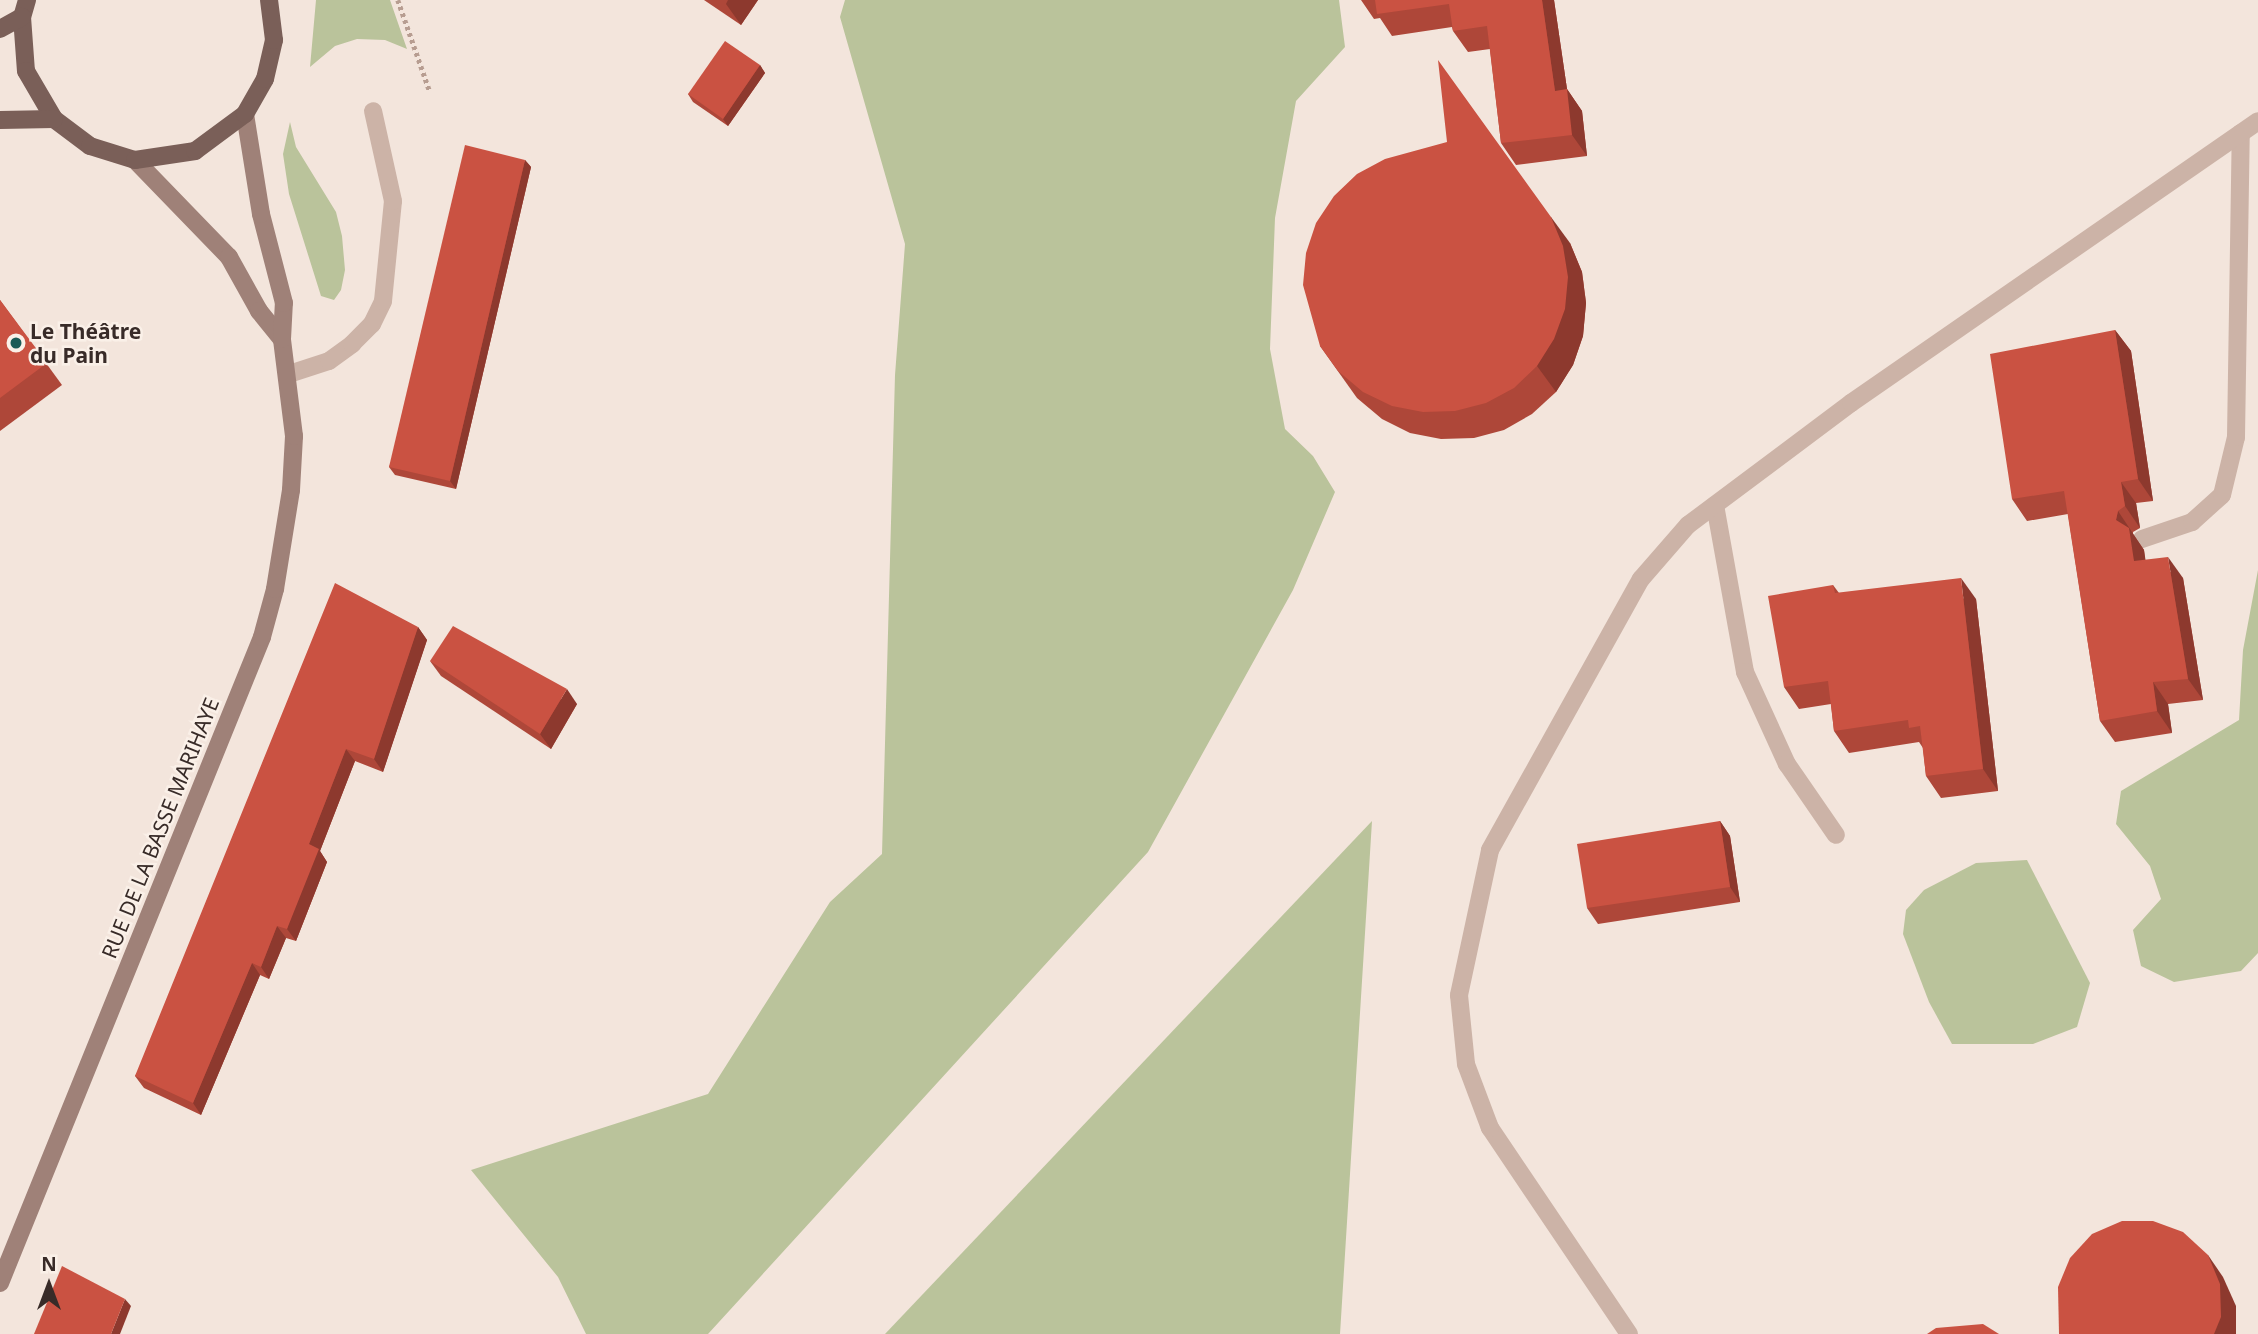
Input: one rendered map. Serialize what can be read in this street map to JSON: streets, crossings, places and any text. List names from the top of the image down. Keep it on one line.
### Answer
{"streets":{"street":["RUE DE LA BASSE MARIHAYE"]},"places":["Le Théâtre du Pain"],"north":"top"}
